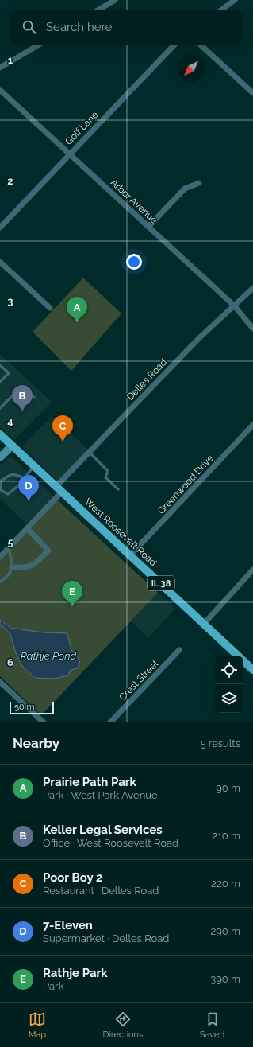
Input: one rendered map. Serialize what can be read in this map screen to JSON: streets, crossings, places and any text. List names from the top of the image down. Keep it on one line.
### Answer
{"streets":{"main road":["West Roosevelt Road","IL 38"],"street":["Golf Lane","Arbor Avenue","Delles Road","Greenwood Drive","Crest Street"]},"crossings":[["Golf Lane","Arbor Avenue"],["Arbor Avenue","Delles Road"],["Delles Road","West Roosevelt Road"],["Greenwood Drive","West Roosevelt Road"]],"water":["Rathje Pond"],"scale_bar":"50 m","north":"bottom left","page":{"search":"Search here","pins":["A","B","C","D","E"],"scale":"50 m","heading":["Nearby","5 results"],"list":[{"mark":"A","name":"Prairie Path Park","note":"Park · West Park Avenue","value":"90 m"},{"mark":"B","name":"Keller Legal Services","note":"Office · West Roosevelt Road","value":"210 m"},{"mark":"C","name":"Poor Boy 2","note":"Restaurant · Delles Road","value":"220 m"},{"mark":"D","name":"7-Eleven","note":"Supermarket · Delles Road","value":"290 m"},{"mark":"E","name":"Rathje Park","note":"Park","value":"390 m"}],"nav":["Map","Directions","Saved"]},"grid":{"rows":["1","2","3","4","5","6"]}}
